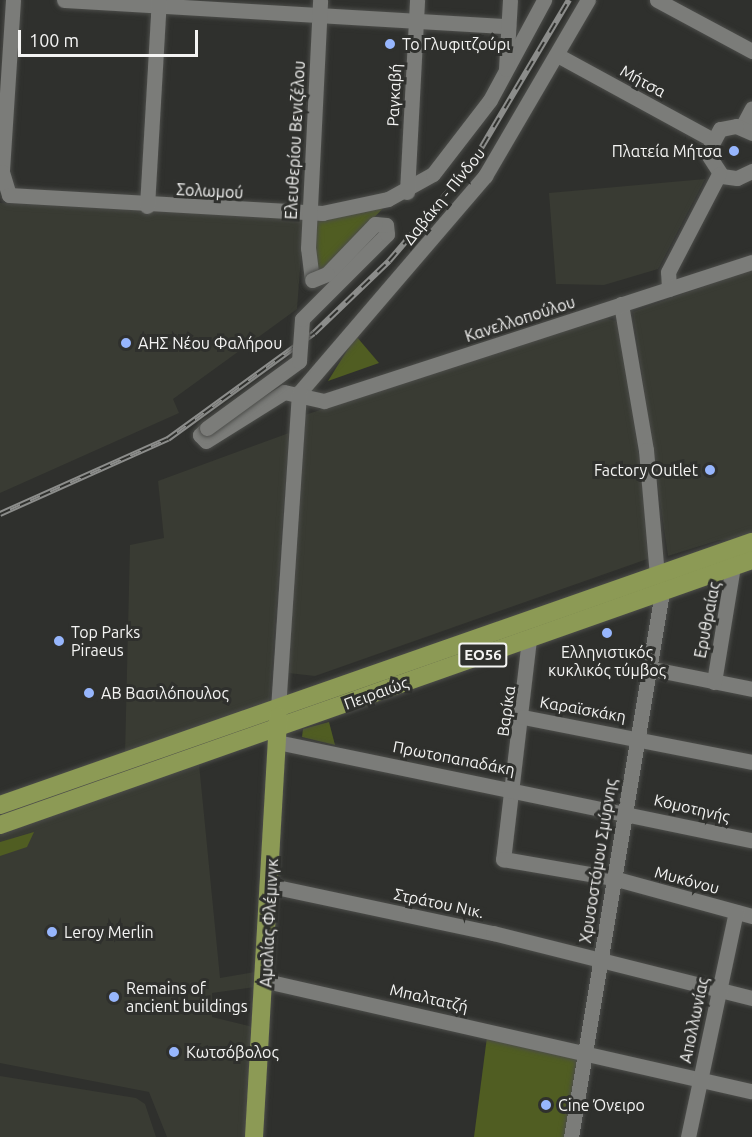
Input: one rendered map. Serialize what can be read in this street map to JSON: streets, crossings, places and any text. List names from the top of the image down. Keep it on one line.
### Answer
{"streets":{"main road":["ΕΟ56","Πειραιώς","Αμαλίας Φλέμινγκ"],"street":["Μήτσα","Ραγκαβή","Ελευθερίου Βενιζέλου","Σολωμού","Δαβάκη - Πίνδου","Κανελλοπούλου","Ερυθραίας","Καραϊσκάκη","Βαρίκα","Πρωτοπαπαδάκη","Κομοτηνής","Χρυσοστόμου Σμύρνης","Μυκόνου","Στράτου Νικ.","Μπαλτατζή","Απολλωνίας"]},"crossings":[["Μήτσα","Δαβάκη - Πίνδου"],["Ραγκαβή","Σολωμού"],["Ελευθερίου Βενιζέλου","Σολωμού"],["Ελευθερίου Βενιζέλου","Δαβάκη - Πίνδου"],["Ελευθερίου Βενιζέλου","Κανελλοπούλου"],["Δαβάκη - Πίνδου","Κανελλοπούλου"],["Κανελλοπούλου","Χρυσοστόμου Σμύρνης"],["Ερυθραίας","Πειραιώς"],["Πειραιώς","Βαρίκα"],["Πειραιώς","Πρωτοπαπαδάκη"],["Πειραιώς","Χρυσοστόμου Σμύρνης"],["Πειραιώς","Αμαλίας Φλέμινγκ"],["Καραϊσκάκη","Βαρίκα"],["Καραϊσκάκη","Χρυσοστόμου Σμύρνης"],["Βαρίκα","Πρωτοπαπαδάκη"],["Βαρίκα","Μυκόνου"],["Πρωτοπαπαδάκη","Κομοτηνής"],["Πρωτοπαπαδάκη","Χρυσοστόμου Σμύρνης"],["Πρωτοπαπαδάκη","Αμαλίας Φλέμινγκ"],["Κομοτηνής","Χρυσοστόμου Σμύρνης"],["Χρυσοστόμου Σμύρνης","Μυκόνου"],["Χρυσοστόμου Σμύρνης","Στράτου Νικ."],["Χρυσοστόμου Σμύρνης","Μπαλτατζή"],["Μυκόνου","Απολλωνίας"],["Στράτου Νικ.","Αμαλίας Φλέμινγκ"],["Στράτου Νικ.","Απολλωνίας"],["Αμαλίας Φλέμινγκ","Μπαλτατζή"],["Μπαλτατζή","Απολλωνίας"]],"places":["Το Γλυφιτζούρι","Πλατεία Μήτσα","ΑΗΣ Νέου Φαλήρου","Factory Outlet","Ελληνιστικός κυκλικός τύμβος","Top Parks Piraeus","ΑΒ Βασιλόπουλος","Leroy Merlin","Remains of ancient buildings","Κωτσόβολος","Cine Όνειρο"],"scale_bar":"100 m"}
